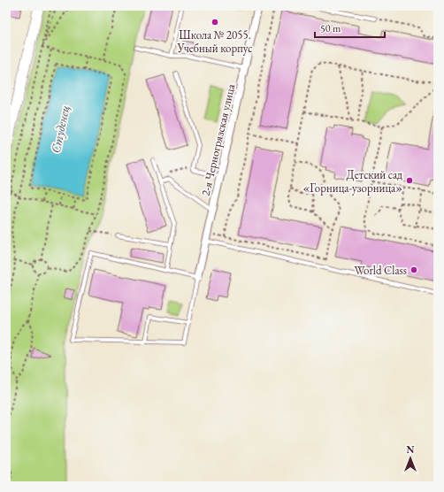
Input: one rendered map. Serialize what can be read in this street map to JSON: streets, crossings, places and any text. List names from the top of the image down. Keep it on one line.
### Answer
{"streets":{"street":["2-я Черногрязская улица"]},"water":["Студенец"],"places":["Школа № 2055. Учебный корпус","Детский сад «Горница-узорница»","World Class"],"scale_bar":"50 m","north":"top"}
